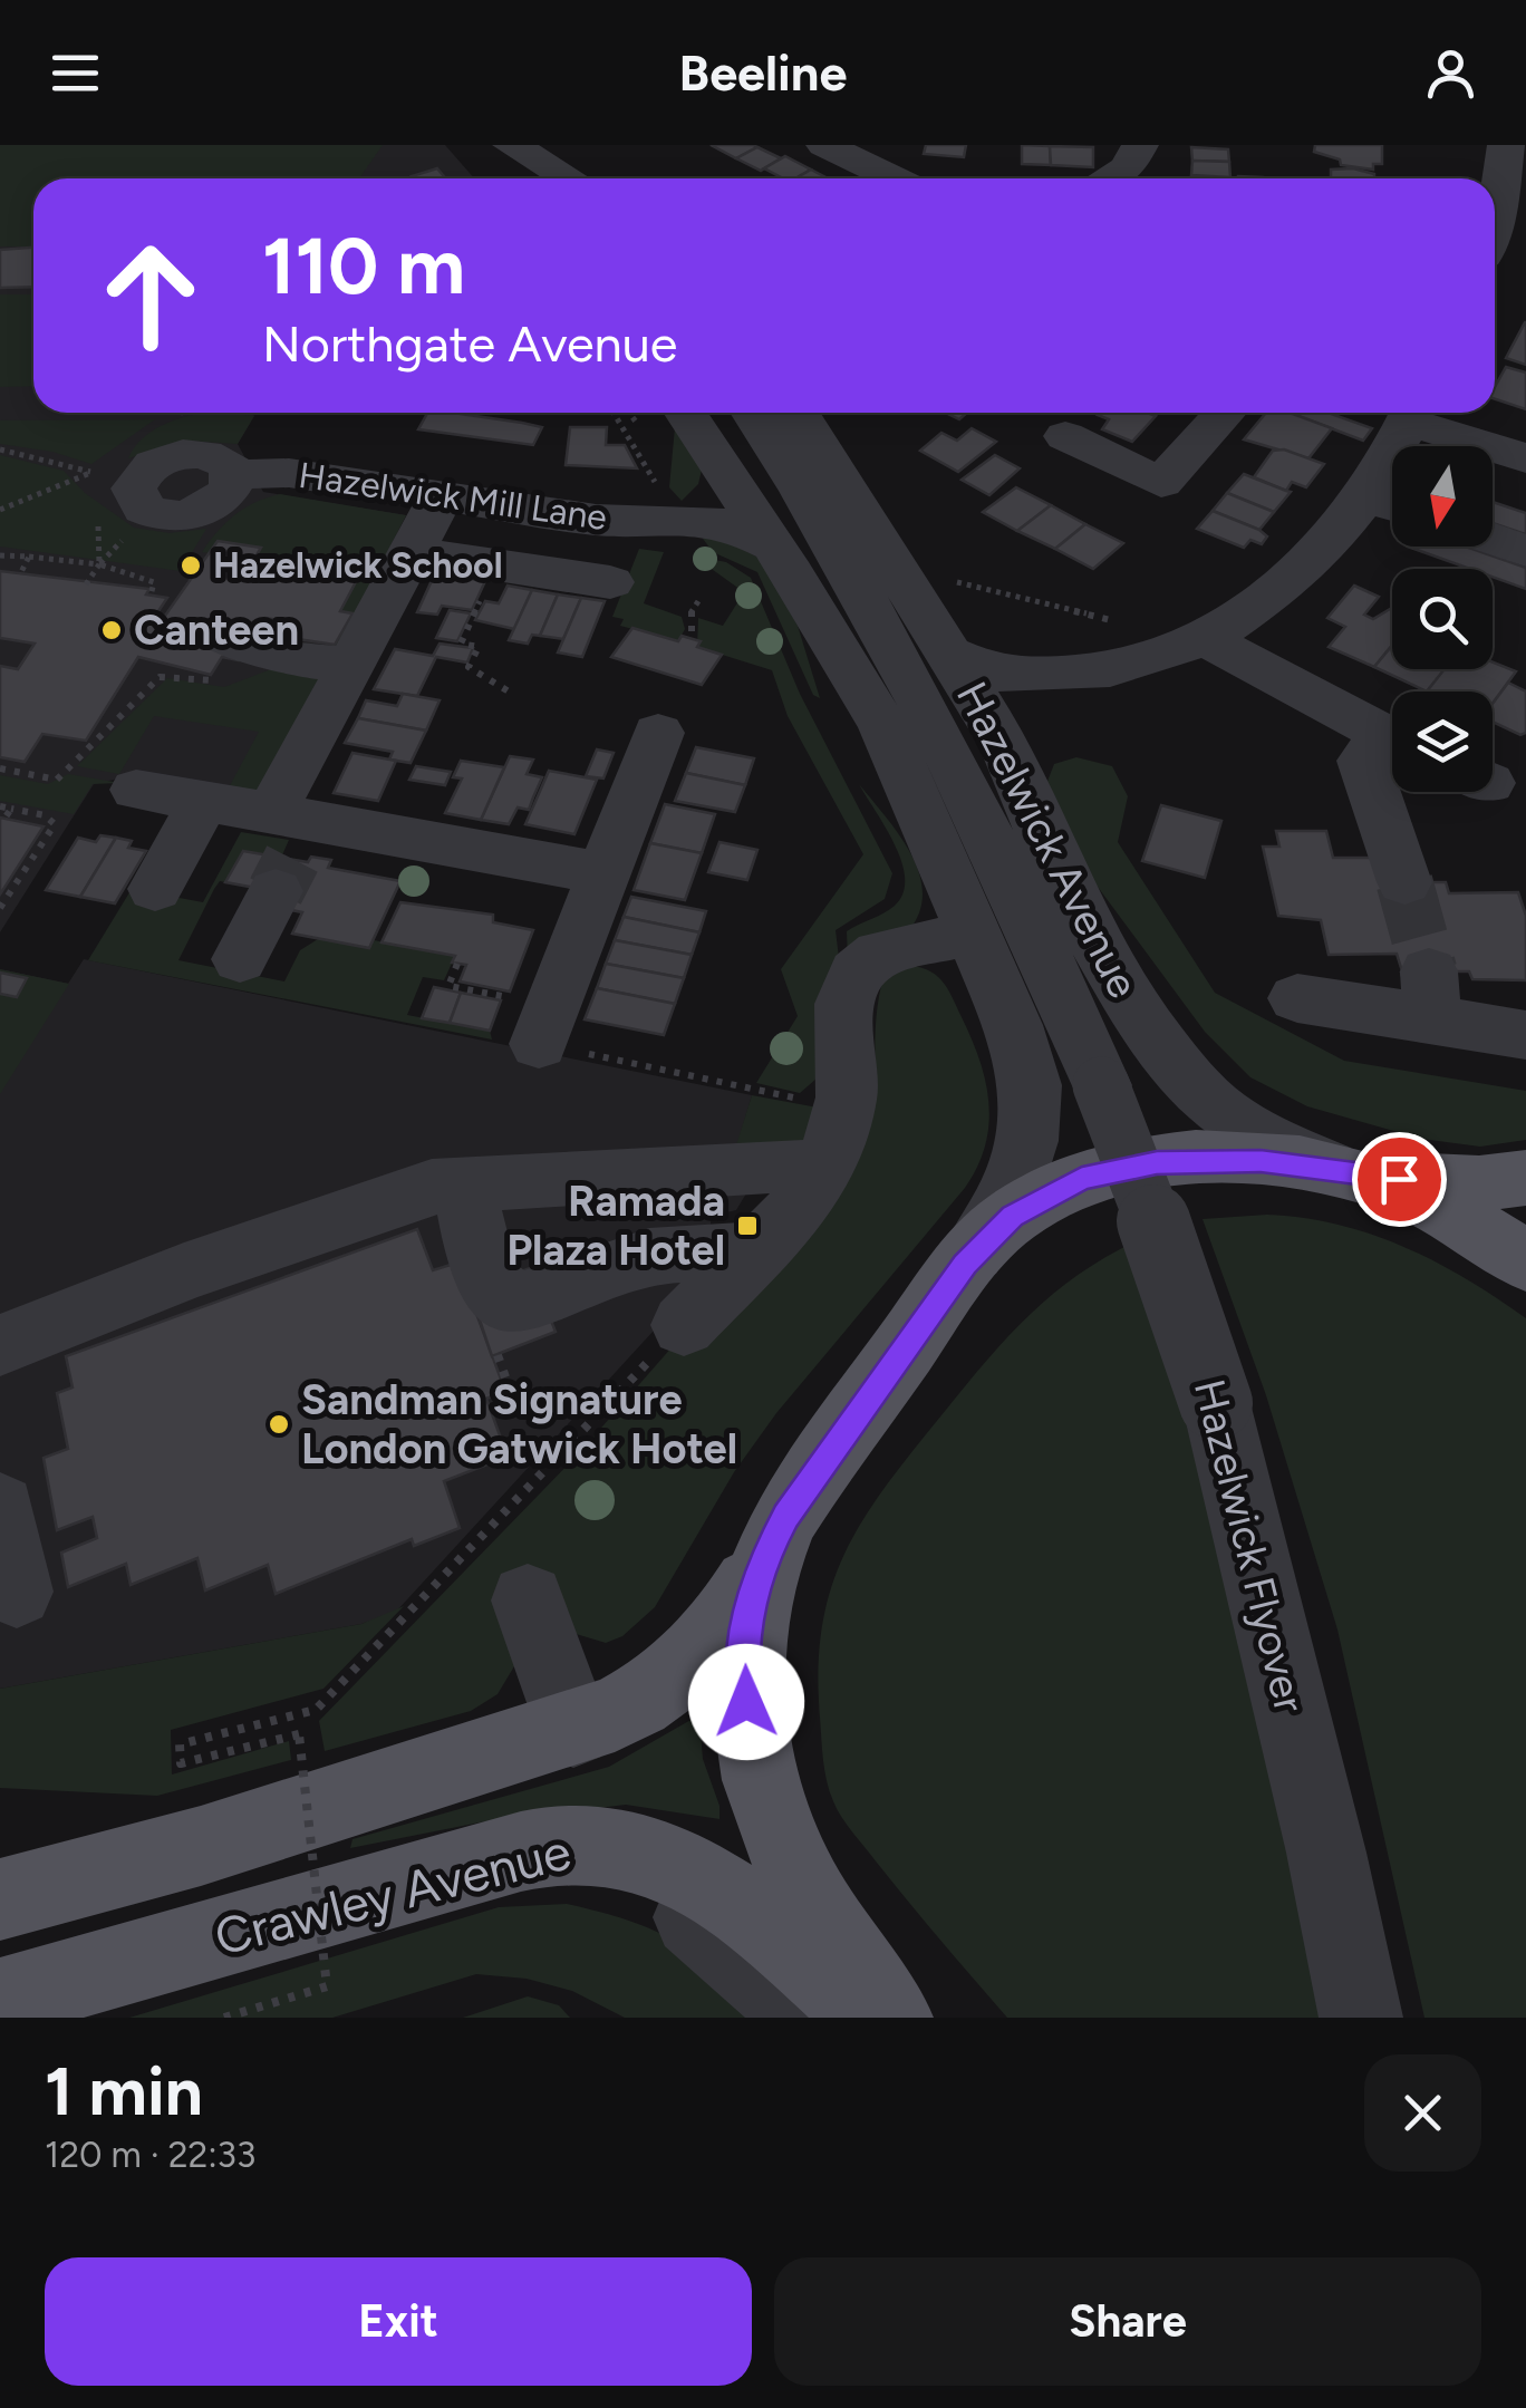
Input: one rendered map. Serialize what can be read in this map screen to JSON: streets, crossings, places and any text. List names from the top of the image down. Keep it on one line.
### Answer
{"streets":{"main road":["Hazelwick Avenue","Crawley Avenue"],"street":["Hazelwick Mill Lane","Hazelwick Flyover"]},"crossings":[["Hazelwick Mill Lane","Hazelwick Avenue"],["Hazelwick Avenue","Hazelwick Flyover"],["Hazelwick Avenue","Crawley Avenue"]],"places":{"other":["Hazelwick School","Canteen","Sandman Signature London Gatwick Hotel"],"transit":["Ramada Plaza Hotel"]},"north":"bottom","page":{"header":"Beeline","turn":["110 m","Northgate Avenue"],"heading":["1 min","120 m · 22:33"],"buttons":["Exit","Share"]}}
